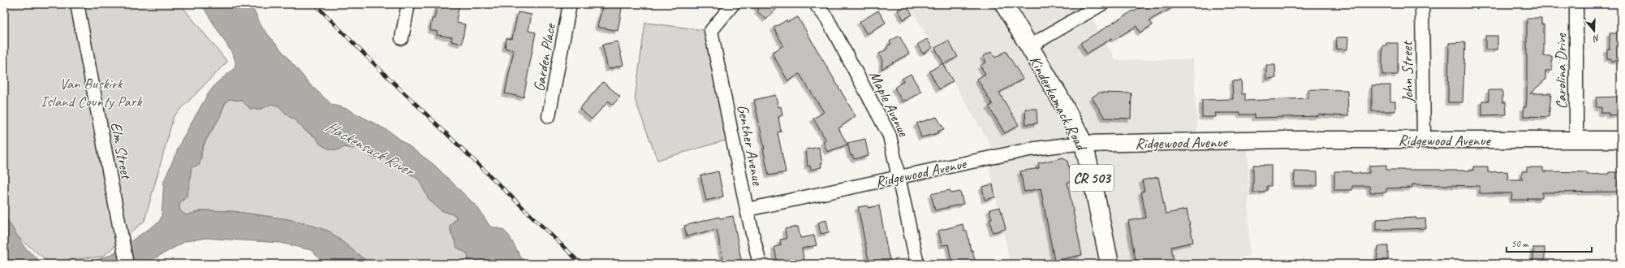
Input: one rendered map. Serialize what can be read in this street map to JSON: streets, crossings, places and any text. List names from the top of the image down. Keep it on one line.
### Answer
{"streets":{"main road":["Kinderkamack Road","CR 503"],"street":["Garden Place","Carolina Drive","John Street","Maple Avenue","Ridgewood Avenue","Genther Avenue","Elm Street"]},"crossings":[["Carolina Drive","Ridgewood Avenue"],["John Street","Ridgewood Avenue"],["Kinderkamack Road","Ridgewood Avenue"],["Maple Avenue","Ridgewood Avenue"],["Ridgewood Avenue","Genther Avenue"]],"water":["Hackensack River"],"parks":["Van Buskirk Island County Park"],"scale_bar":"50 m","north":"bottom"}
